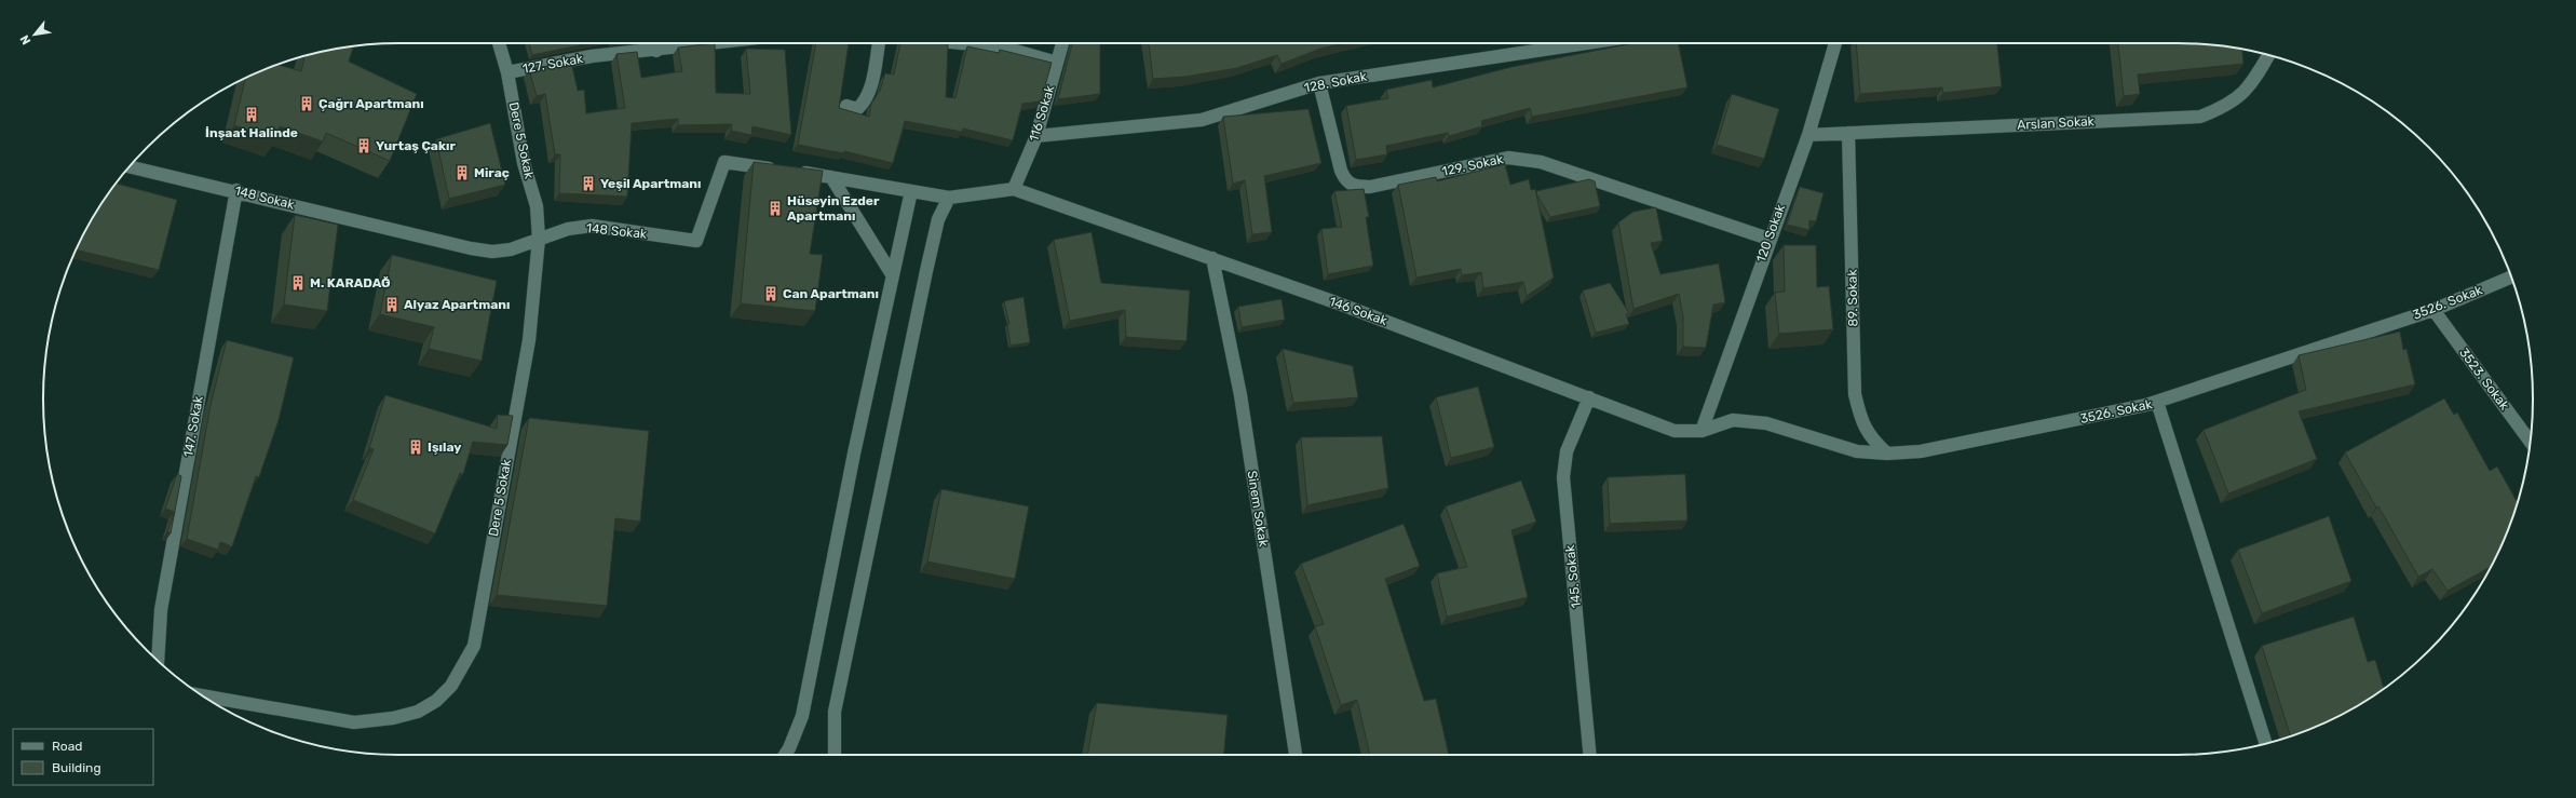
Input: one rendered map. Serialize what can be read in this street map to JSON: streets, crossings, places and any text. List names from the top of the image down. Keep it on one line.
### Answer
{"streets":{"street":["127. Sokak","128. Sokak","116 Sokak","Arslan Sokak","Dere 5 Sokak","129. Sokak","148 Sokak","120 Sokak","89. Sokak","3526. Sokak","146 Sokak","3523. Sokak","147. Sokak","Sinem Sokak","145. Sokak"]},"crossings":[["127. Sokak","Dere 5 Sokak"],["128. Sokak","116 Sokak"],["128. Sokak","129. Sokak"],["116 Sokak","148 Sokak"],["116 Sokak","146 Sokak"],["Arslan Sokak","120 Sokak"],["Arslan Sokak","89. Sokak"],["Dere 5 Sokak","148 Sokak"],["129. Sokak","120 Sokak"],["148 Sokak","146 Sokak"],["148 Sokak","147. Sokak"],["120 Sokak","3526. Sokak"],["120 Sokak","146 Sokak"],["89. Sokak","3526. Sokak"],["3526. Sokak","146 Sokak"],["3526. Sokak","3523. Sokak"],["146 Sokak","Sinem Sokak"],["146 Sokak","145. Sokak"]],"places":{"building":["Çağrı Apartmanı","İnşaat Halinde","Yurtaş Çakır","Miraç","Yeşil Apartmanı","Hüseyin Ezder Apartmanı","M. KARADAĞ","Can Apartmanı","Alyaz Apartmanı","Işılay"]},"legend":["Road","Building"],"north":"bottom left"}
